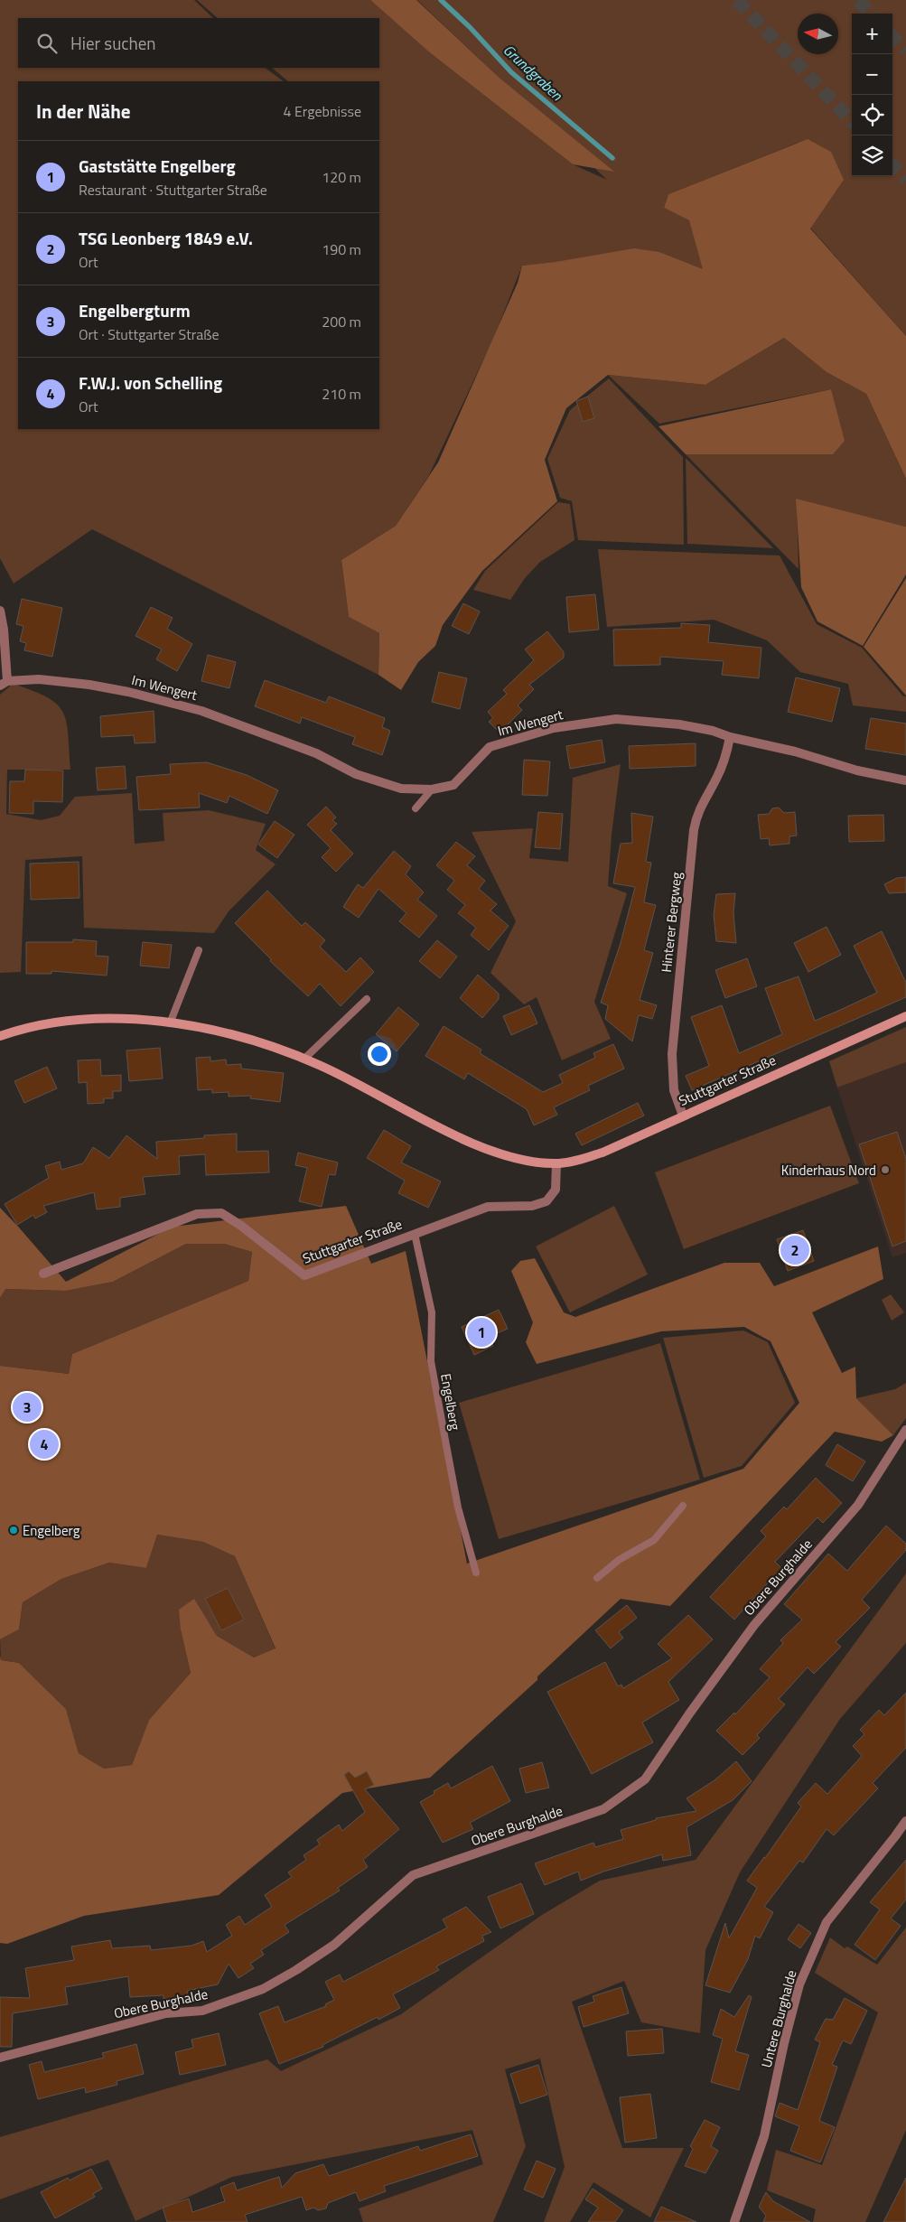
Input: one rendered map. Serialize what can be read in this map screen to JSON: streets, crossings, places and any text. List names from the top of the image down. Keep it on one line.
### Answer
{"streets":{"main road":["Stuttgarter Straße"],"street":["Im Wengert","Hinterer Bergweg","Obere Burghalde","Untere Burghalde"],"lane":["Engelberg"]},"crossings":[["Im Wengert","Hinterer Bergweg"],["Hinterer Bergweg","Stuttgarter Straße"],["Stuttgarter Straße","Engelberg"]],"water":["Grundgraben"],"places":["Kinderhaus Nord","Engelberg"],"north":"left","page":{"map_buttons":["+","−"],"search":"Hier suchen","heading":["In der Nähe","4 Ergebnisse"],"list":[{"mark":"1","name":"Gaststätte Engelberg","note":"Restaurant · Stuttgarter Straße","value":"120 m"},{"mark":"2","name":"TSG Leonberg 1849 e.V.","note":"Ort","value":"190 m"},{"mark":"3","name":"Engelbergturm","note":"Ort · Stuttgarter Straße","value":"200 m"},{"mark":"4","name":"F.W.J. von Schelling","note":"Ort","value":"210 m"}],"pins":["2","1","3","4"]}}
